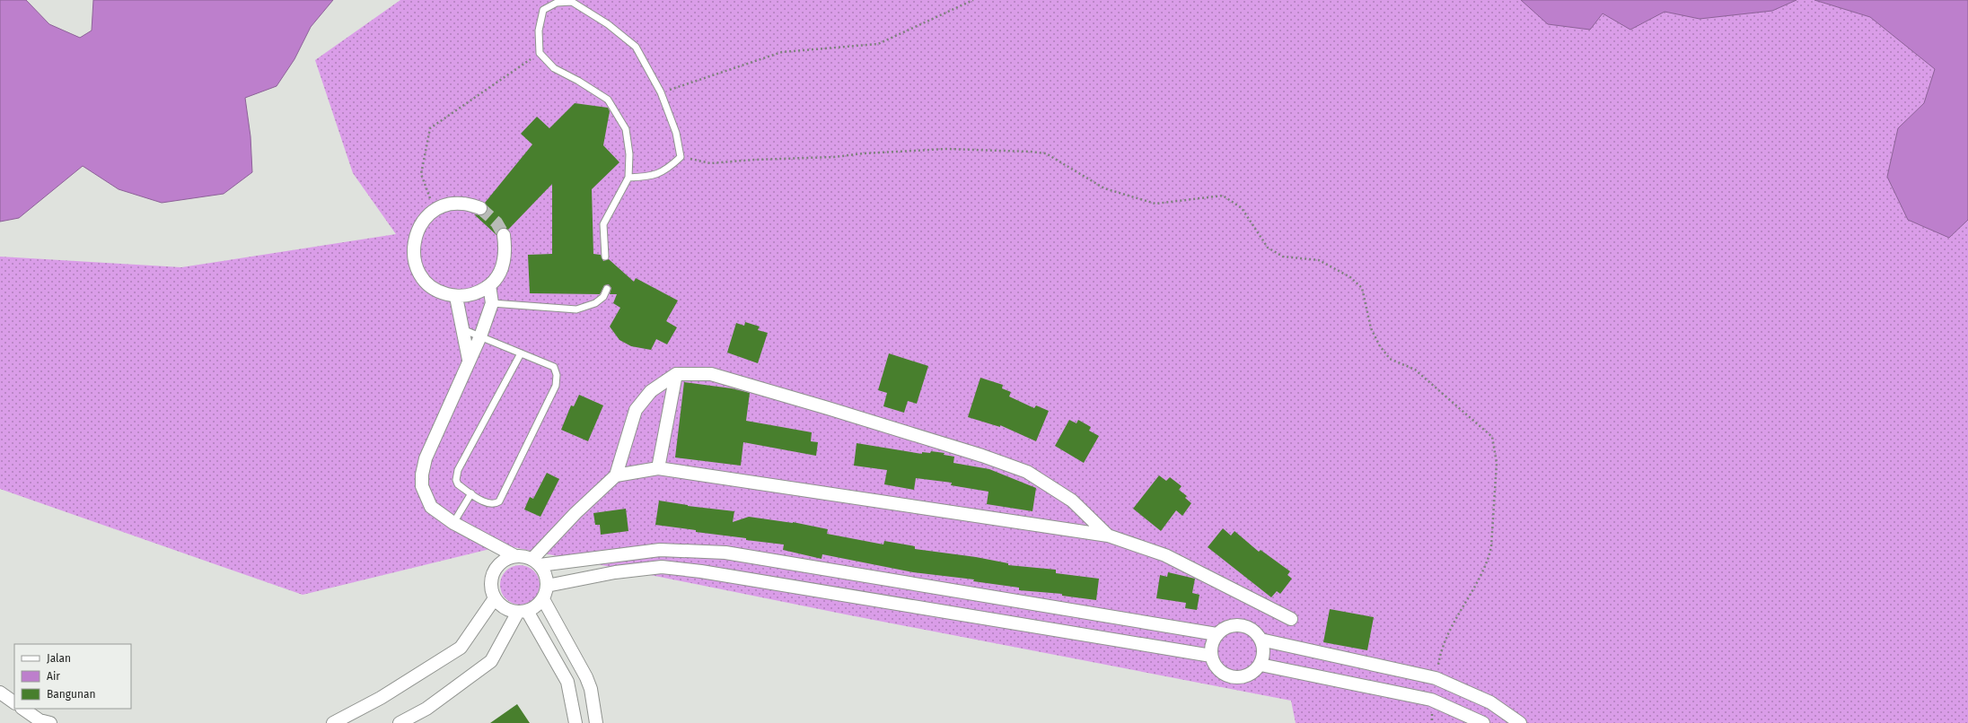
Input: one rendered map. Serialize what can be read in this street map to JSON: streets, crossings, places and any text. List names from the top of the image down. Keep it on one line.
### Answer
{"legend":["Jalan","Air","Bangunan"]}
